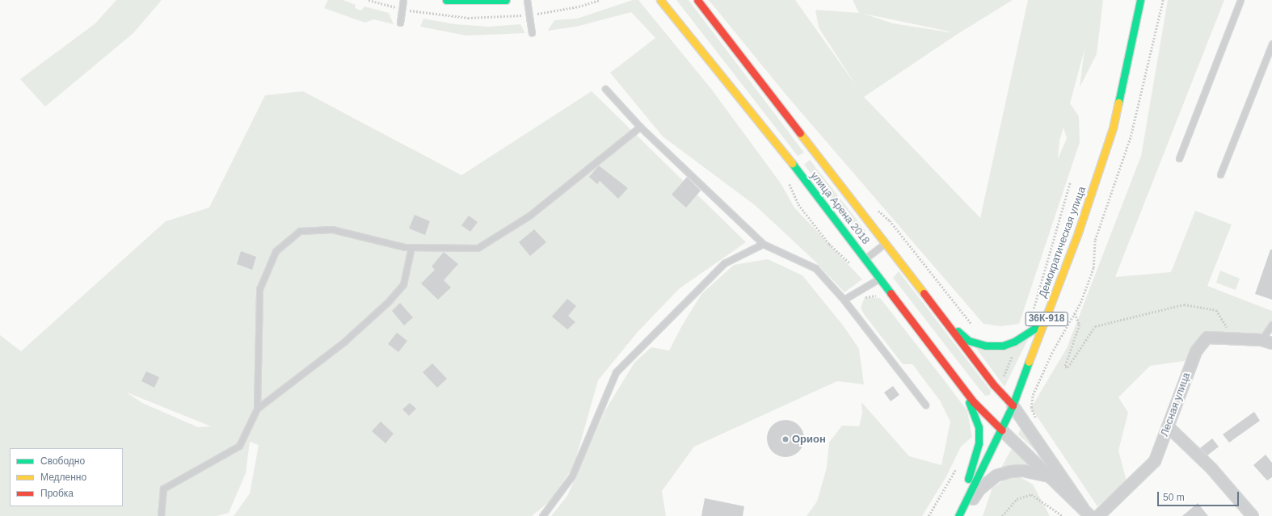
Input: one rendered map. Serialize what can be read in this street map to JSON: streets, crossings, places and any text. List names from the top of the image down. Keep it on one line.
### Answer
{"streets":{"main road":["улица Арена 2018","Демократическая улица","36К-918"],"street":["Лесная улица"]},"crossings":[["улица Арена 2018","Демократическая улица"]],"places":["Орион"],"legend":["Свободно","Медленно","Пробка"],"scale_bar":"50 m"}
